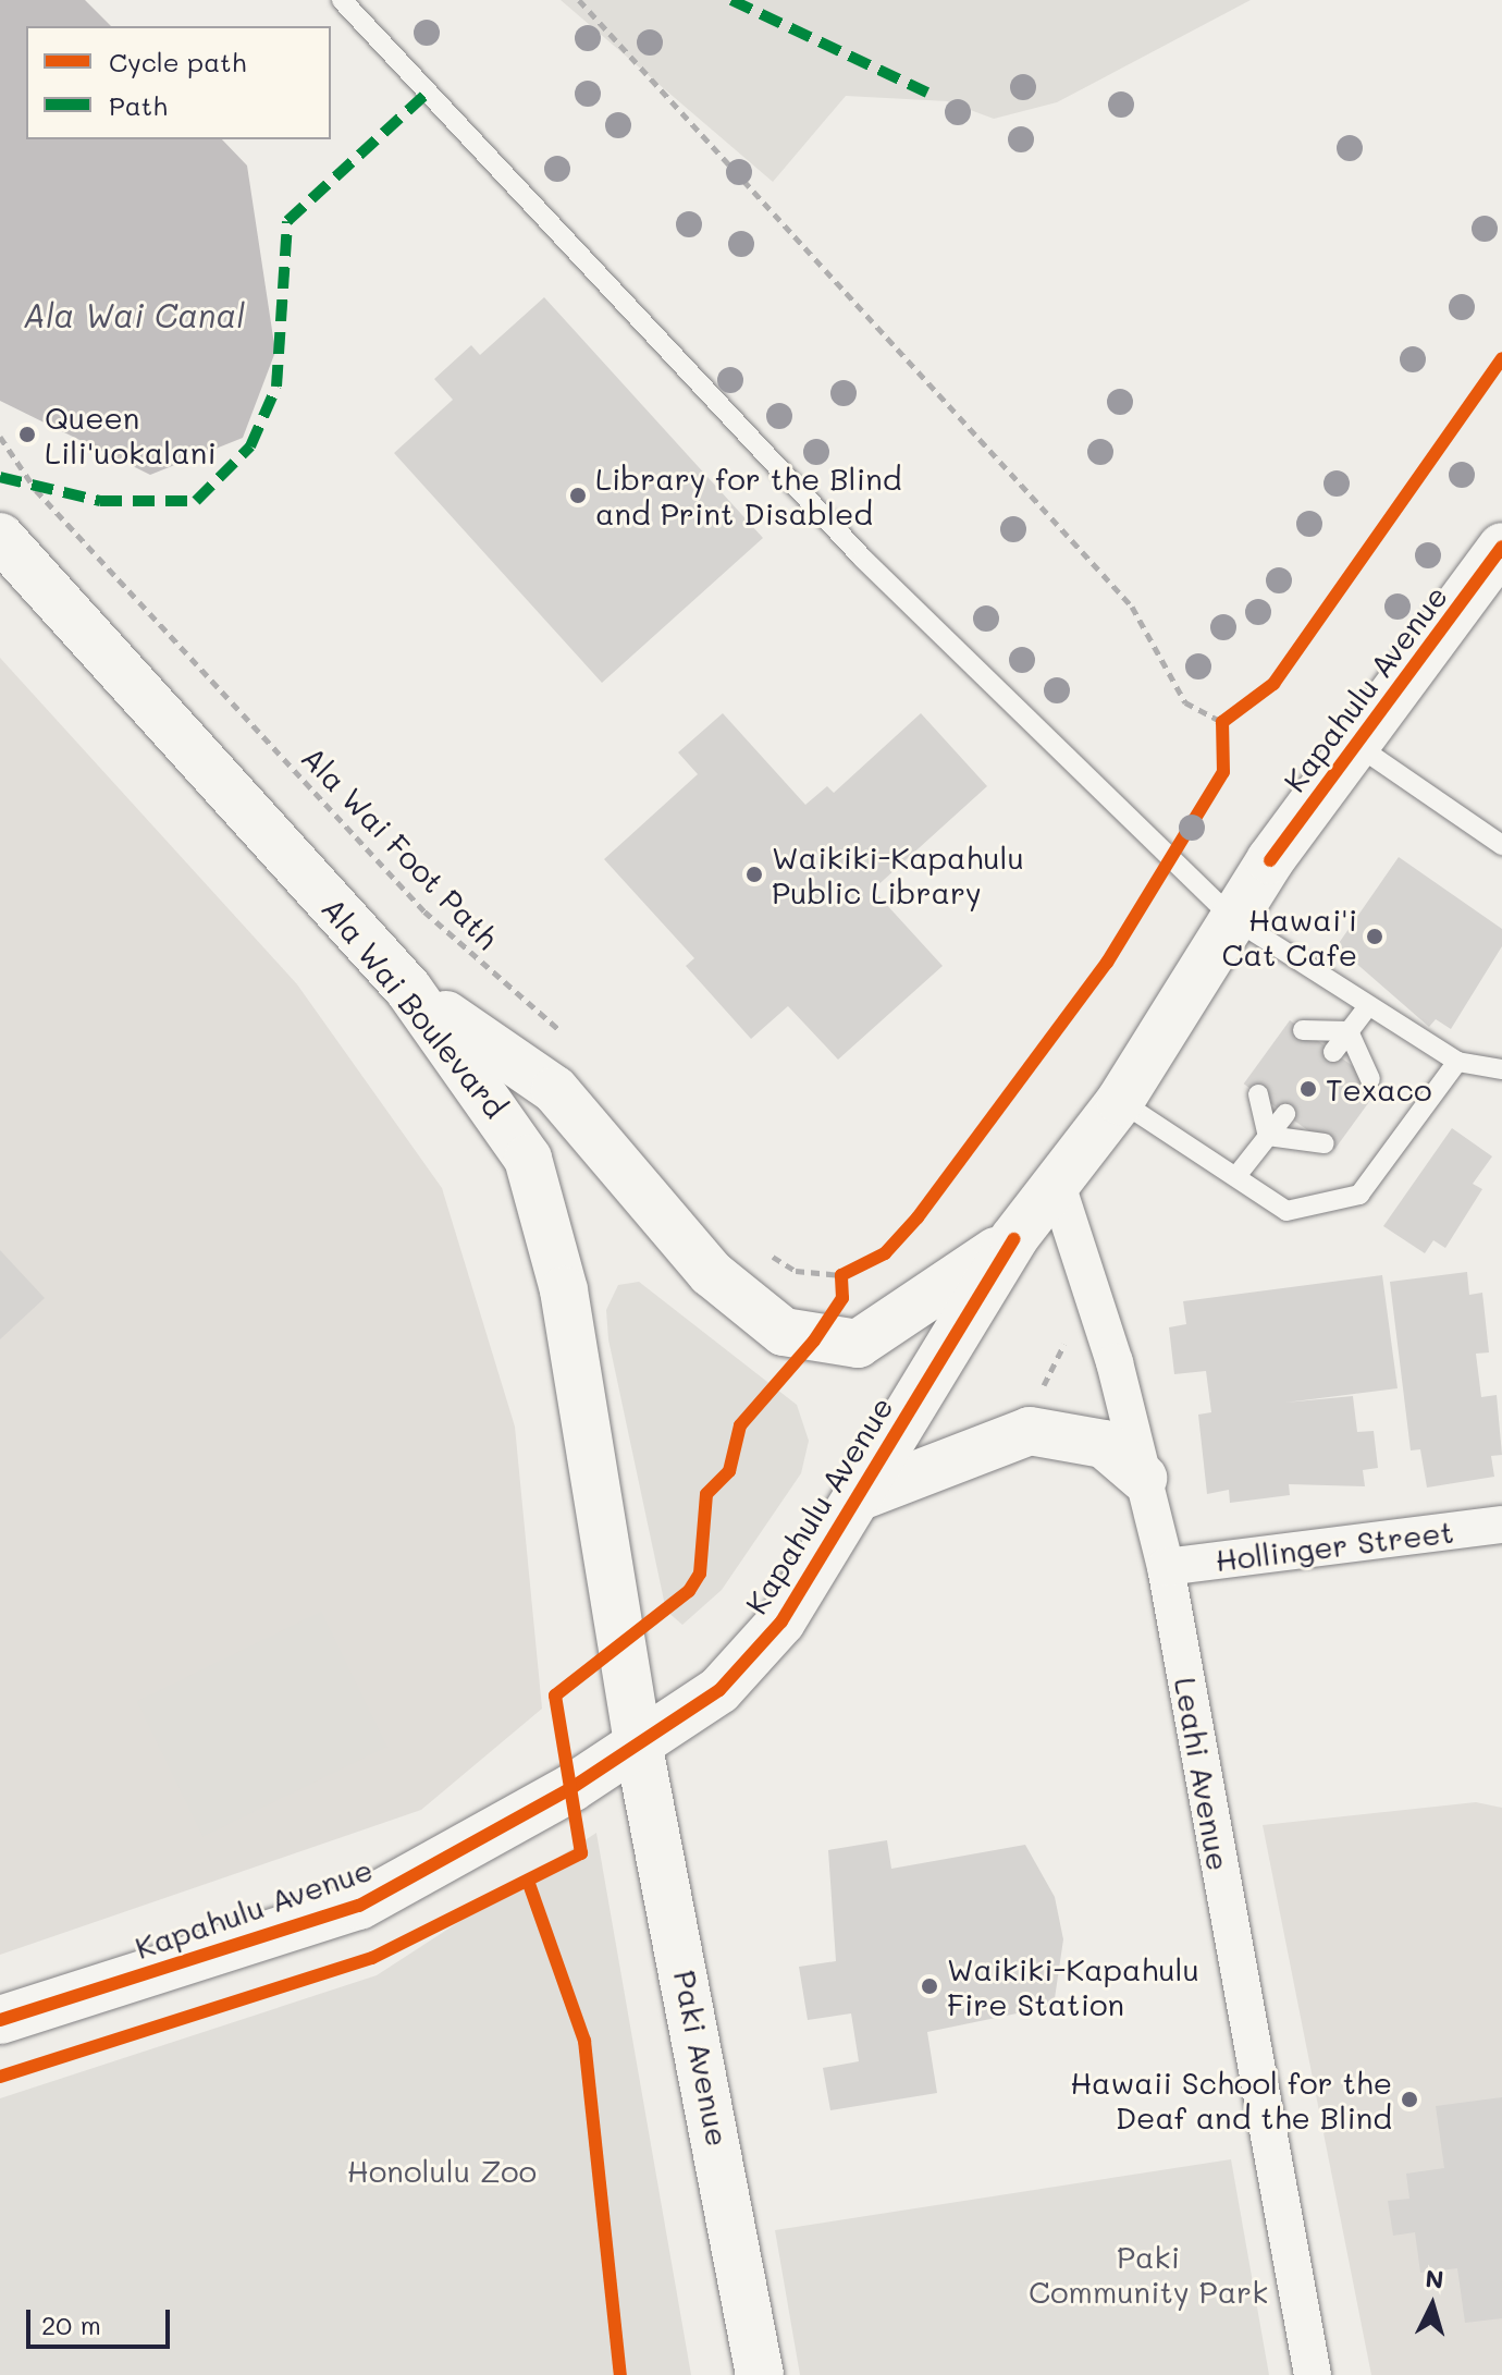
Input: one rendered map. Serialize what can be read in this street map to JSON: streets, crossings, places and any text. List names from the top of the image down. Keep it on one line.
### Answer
{"streets":{"main road":["Kapahulu Avenue","Ala Wai Boulevard","Paki Avenue"],"street":["Hollinger Street","Leahi Avenue"],"path":["Ala Wai Foot Path"]},"crossings":[["Kapahulu Avenue","Ala Wai Boulevard"],["Kapahulu Avenue","Leahi Avenue"],["Kapahulu Avenue","Paki Avenue"],["Ala Wai Boulevard","Paki Avenue"],["Hollinger Street","Leahi Avenue"]],"water":["Ala Wai Canal"],"parks":["Honolulu Zoo","Paki Community Park"],"places":["Queen Lili'uokalani","Library for the Blind and Print Disabled","Waikiki-Kapahulu Public Library","Hawai'i Cat Cafe","Texaco","Waikiki-Kapahulu Fire Station","Hawaii School for the Deaf and the Blind"],"legend":["Cycle path","Path"],"scale_bar":"20 m","north":"top"}
